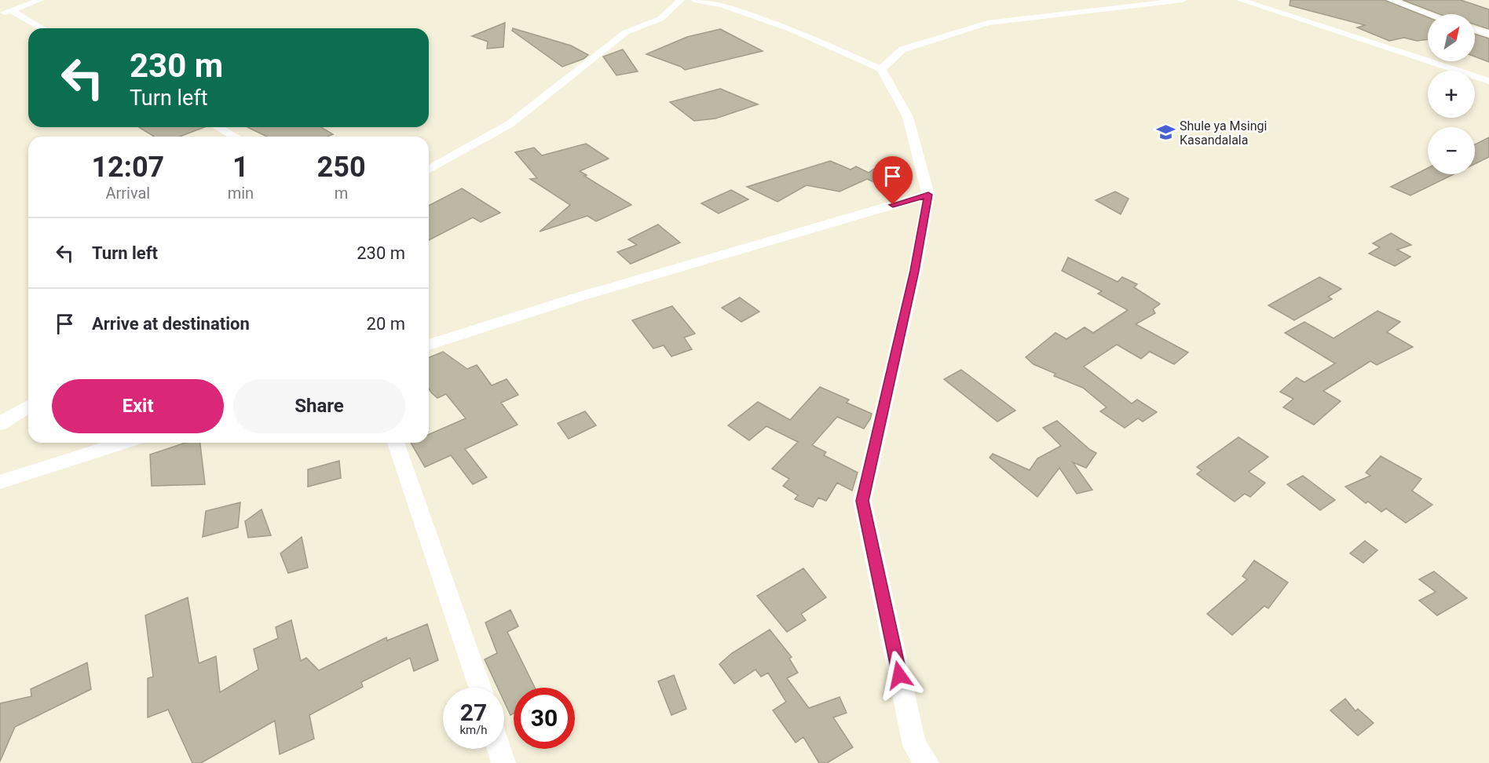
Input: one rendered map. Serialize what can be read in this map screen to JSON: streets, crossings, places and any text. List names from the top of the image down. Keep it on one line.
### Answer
{"places":{"school or university":["Shule ya Msingi Kasandalala"]},"north":"top right","page":{"map_buttons":["+","−"],"turn":["230 m","Turn left"],"eta":["12:07","Arrival","1","min","250","m"],"list":[{"name":"Turn left","value":"230 m"},{"name":"Arrive at destination","value":"20 m"}],"buttons":["Exit","Share"],"speed":"27 km/h","limit":"30"}}
